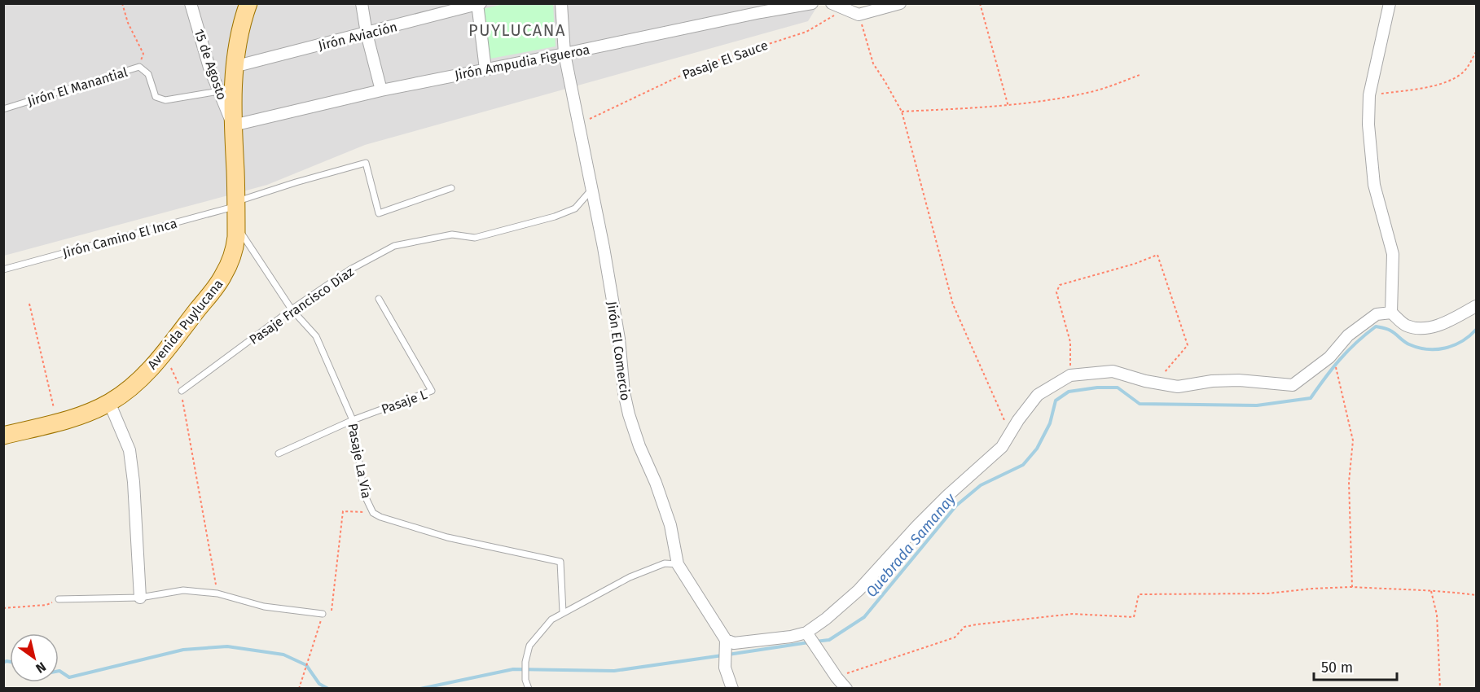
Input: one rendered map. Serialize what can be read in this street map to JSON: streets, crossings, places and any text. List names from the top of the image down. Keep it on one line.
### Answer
{"streets":{"main road":["Avenida Puylucana"],"street":["Jirón Aviación","Jirón Ampudia Figueroa","15 de Agosto","Jirón El Comercio"],"lane":["Jirón El Manantial","Jirón Camino El Inca","Pasaje Francisco Díaz","Pasaje L","Pasaje La Vía"],"path":["Pasaje El Sauce"]},"crossings":[["Jirón Aviación","Avenida Puylucana"],["Pasaje El Sauce","Jirón El Comercio"],["Jirón Ampudia Figueroa","15 de Agosto"],["Jirón Ampudia Figueroa","Avenida Puylucana"],["Jirón Ampudia Figueroa","Jirón El Comercio"],["15 de Agosto","Jirón El Manantial"],["15 de Agosto","Avenida Puylucana"],["Jirón Camino El Inca","Avenida Puylucana"],["Pasaje Francisco Díaz","Jirón El Comercio"],["Pasaje Francisco Díaz","Pasaje La Vía"],["Avenida Puylucana","Pasaje La Vía"],["Pasaje L","Pasaje La Vía"]],"districts":["PUYLUCANA"],"water":["Quebrada Samanay"],"scale_bar":"50 m","north":"bottom right"}
